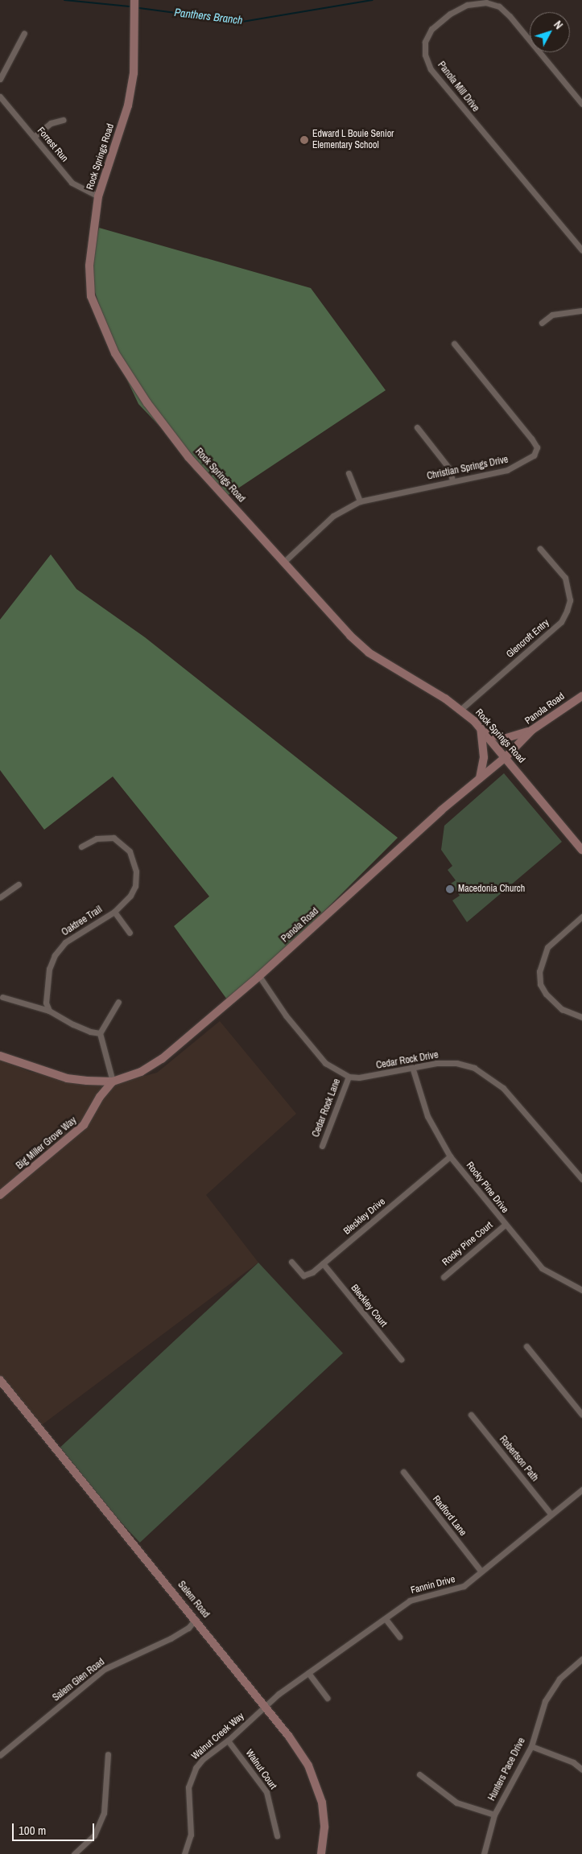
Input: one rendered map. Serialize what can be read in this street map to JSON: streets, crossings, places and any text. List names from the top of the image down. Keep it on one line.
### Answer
{"streets":{"street":["Panola Mill Drive","Forrest Run","Rock Springs Road","Christian Springs Drive","Glencroft Entry","Panola Road","Oaktree Trail","Cedar Rock Drive","Cedar Rock Lane","Big Miller Grove Way","Rocky Pine Drive","Bleckley Drive","Rocky Pine Court","Bleckley Court","Robertson Path","Radford Lane","Fannin Drive","Salem Road","Salem Glen Road","Walnut Creek Way","Walnut Court","Hunters Pace Drive"]},"crossings":[["Forrest Run","Rock Springs Road"],["Rock Springs Road","Christian Springs Drive"],["Rock Springs Road","Glencroft Entry"],["Rock Springs Road","Panola Road"],["Panola Road","Big Miller Grove Way"],["Cedar Rock Drive","Cedar Rock Lane"],["Cedar Rock Drive","Rocky Pine Drive"],["Rocky Pine Drive","Bleckley Drive"],["Rocky Pine Drive","Rocky Pine Court"],["Bleckley Drive","Bleckley Court"],["Robertson Path","Fannin Drive"],["Radford Lane","Fannin Drive"],["Fannin Drive","Salem Road"],["Fannin Drive","Walnut Creek Way"],["Salem Road","Salem Glen Road"],["Salem Road","Walnut Creek Way"],["Walnut Creek Way","Walnut Court"]],"water":["Panthers Branch"],"places":["Edward L Bouie Senior Elementary School","Macedonia Church"],"scale_bar":"100 m","north":"top right"}
